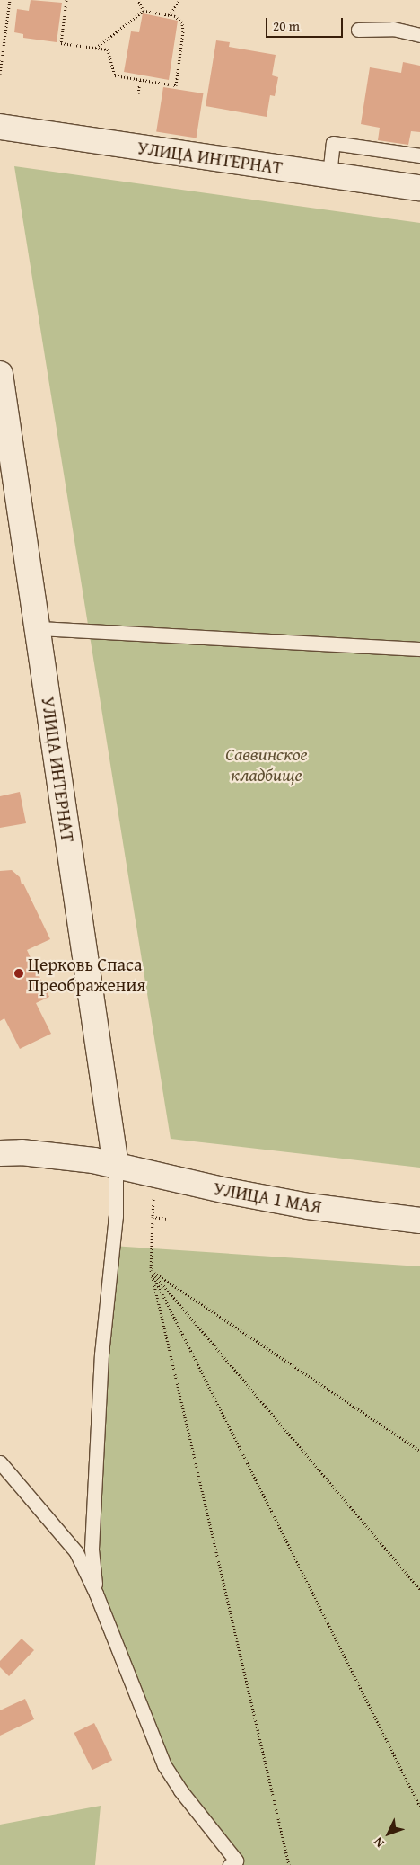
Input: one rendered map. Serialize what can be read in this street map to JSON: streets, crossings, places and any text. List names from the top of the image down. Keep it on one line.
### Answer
{"streets":{"street":["УЛИЦА ИНТЕРНАТ","УЛИЦА 1 МАЯ"]},"crossings":[["УЛИЦА ИНТЕРНАТ","УЛИЦА 1 МАЯ"]],"parks":["Саввинское кладбище"],"places":["Церковь Спаса Преображения"],"scale_bar":"20 m","north":"bottom left"}
